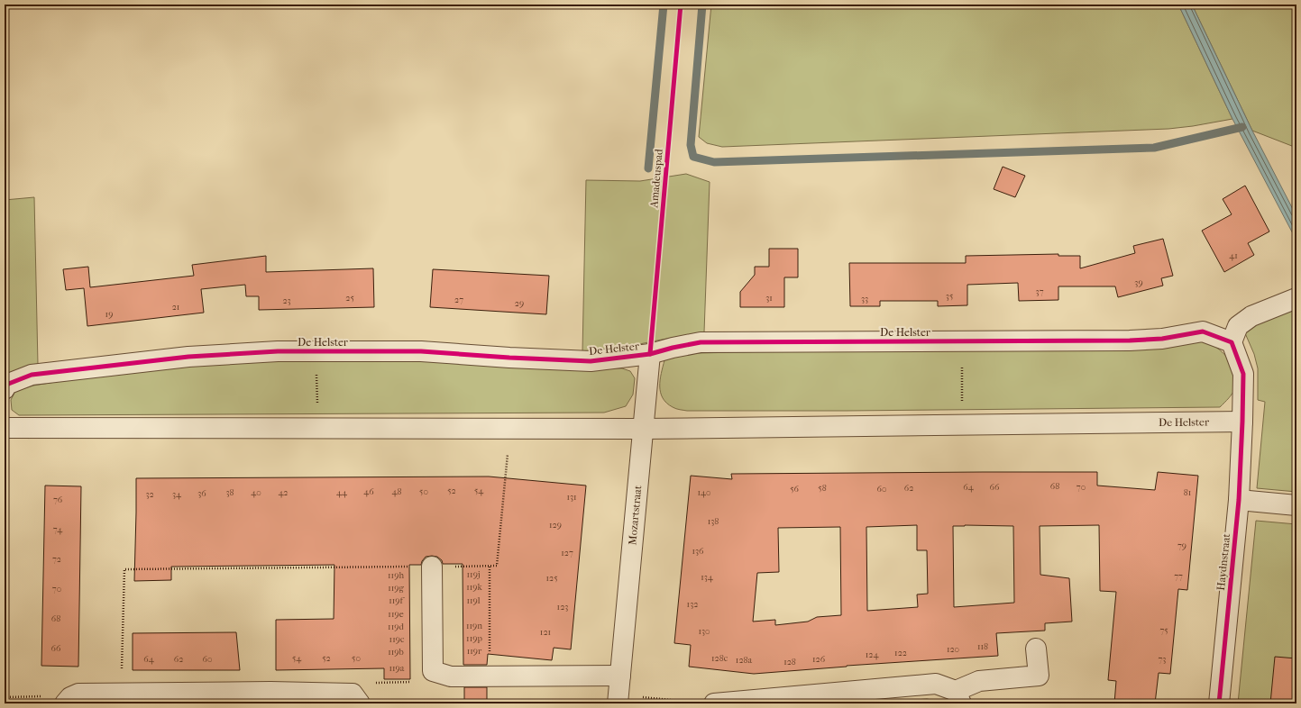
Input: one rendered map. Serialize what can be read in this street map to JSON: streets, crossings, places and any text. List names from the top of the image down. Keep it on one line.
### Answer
{"streets":{"street":["De Helster","Mozartstraat","Haydnstraat"],"cycle path":["Amadeuspad"]},"crossings":[["De Helster","Mozartstraat"],["De Helster","Haydnstraat"]],"house_numbers":["41","39","37","35","25","31","33","27","23","29","21","19","68","64","66","70","58","62","56","60","52","54","46","48","50","38","40","42","44","140","81","36","32","34","131","76","138","129","74","79","136","127","72","119j","119h","77","134","125","119k","119g","70","119f","119l","132","123","119e","68","119n","119d","75","130","121","119p","119c","118","66","120","119r","119b","122","124","54","52","50","128c","64","62","60","126","73","128a","128","119a"]}
